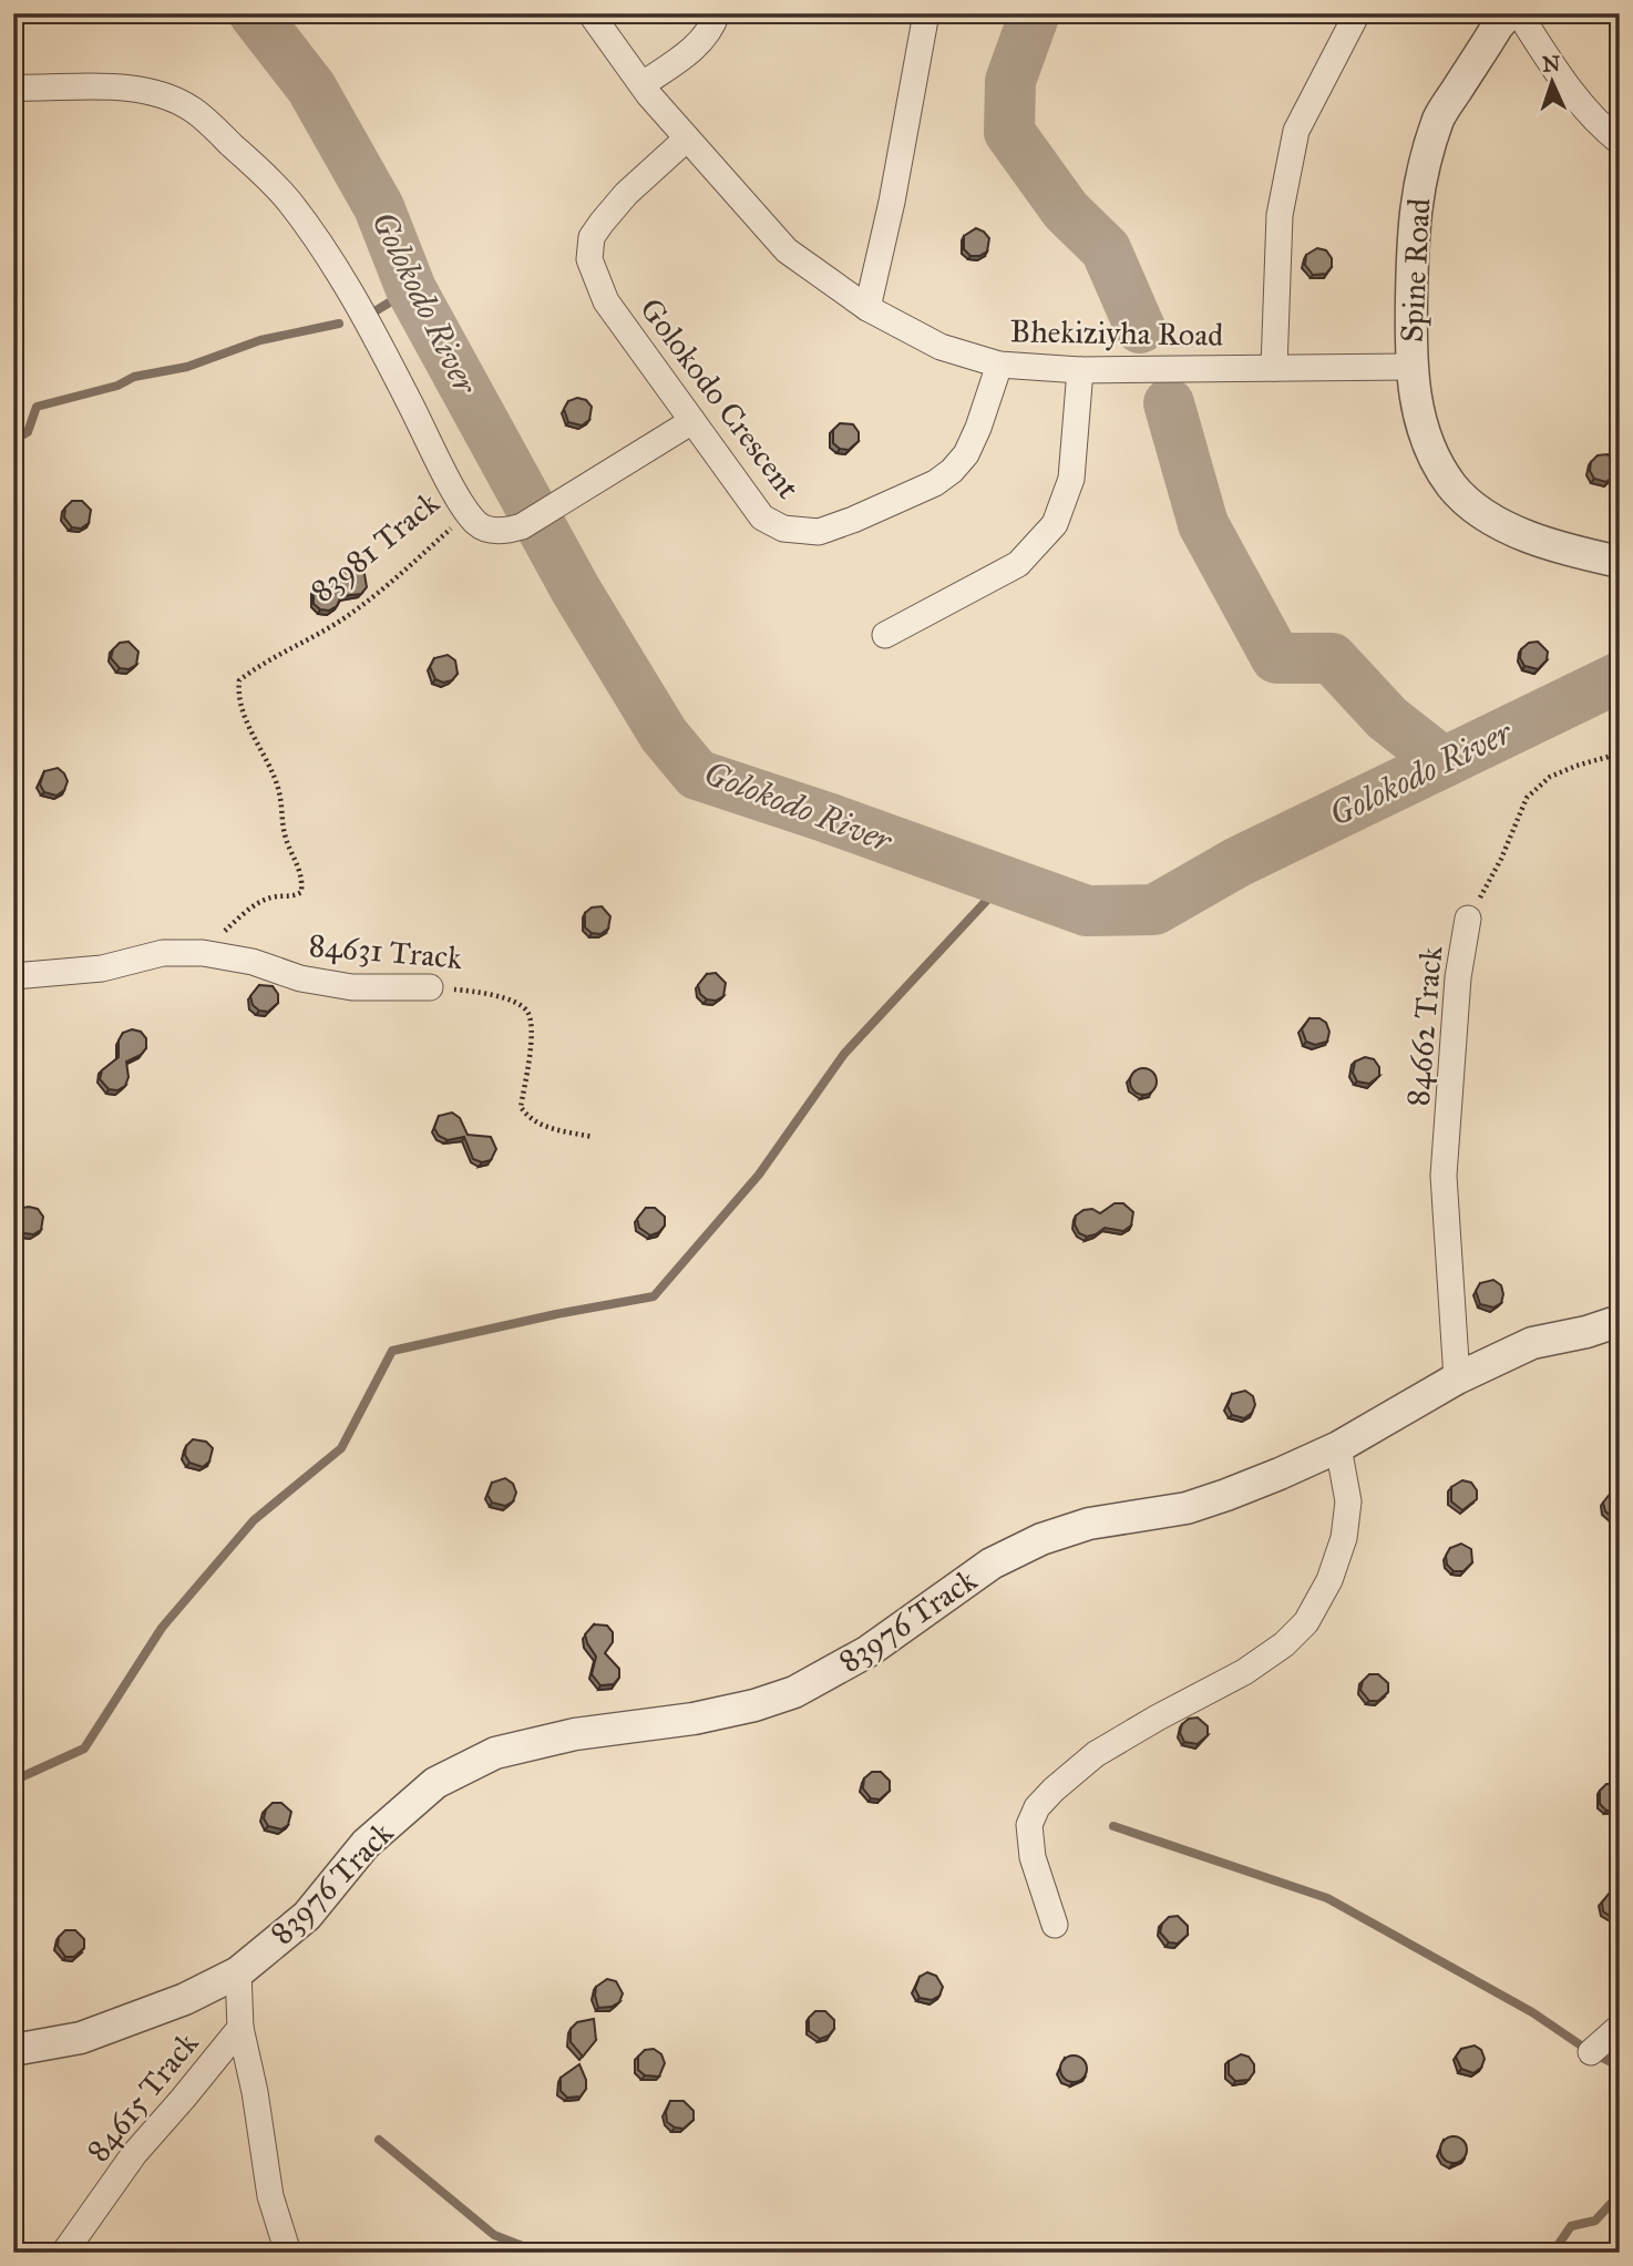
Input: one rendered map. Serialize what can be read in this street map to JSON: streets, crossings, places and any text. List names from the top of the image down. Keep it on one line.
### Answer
{"streets":{"street":["Spine Road","Bhekiziyha Road","Golokodo Crescent","83981 Track","84631 Track","84662 Track","83976 Track","84615 Track"]},"crossings":[["Spine Road","Bhekiziyha Road"],["Bhekiziyha Road","Golokodo Crescent"],["83981 Track","84631 Track"],["84662 Track","83976 Track"],["83976 Track","84615 Track"]],"water":["Golokodo River"],"north":"top"}
